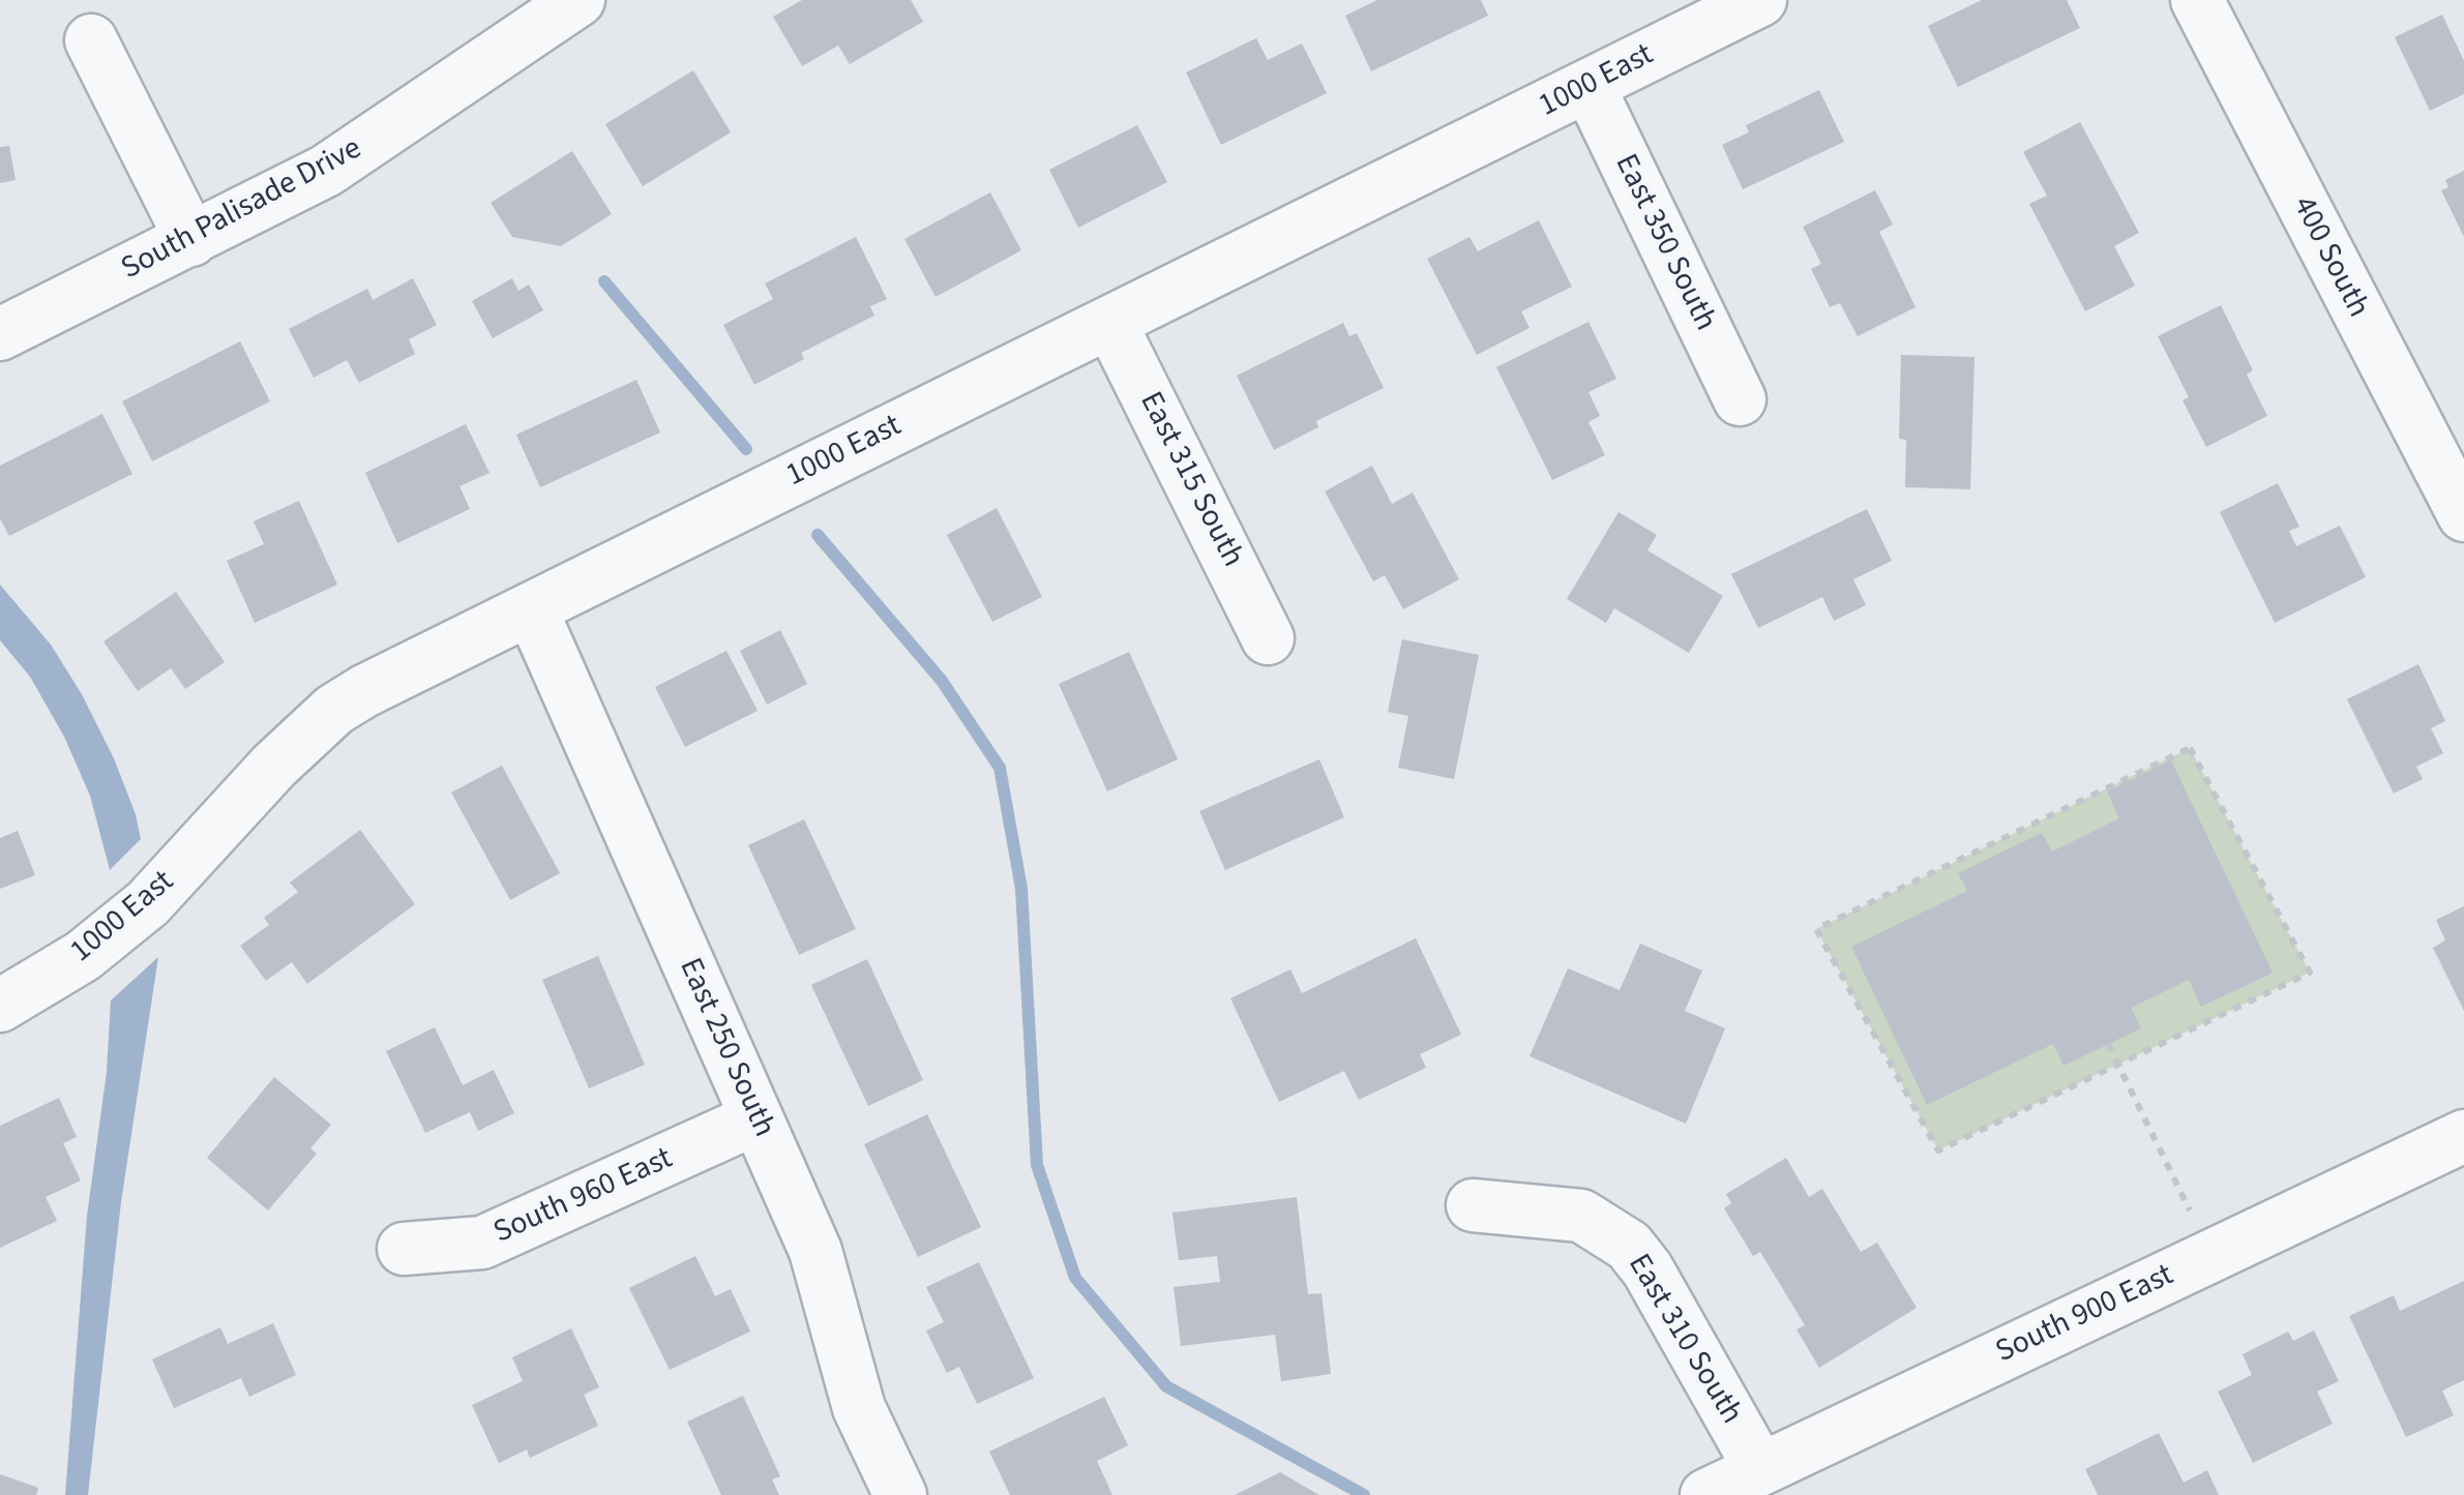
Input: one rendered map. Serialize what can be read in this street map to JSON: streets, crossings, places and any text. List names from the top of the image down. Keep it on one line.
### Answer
{"streets":{"street":["1000 East","South Palisade Drive","East 350 South","400 South","East 315 South","East 250 South","South 960 East","South 900 East","East 310 South"]},"crossings":[["1000 East","East 350 South"],["1000 East","East 315 South"],["1000 East","East 250 South"],["East 250 South","South 960 East"],["South 900 East","East 310 South"]]}
